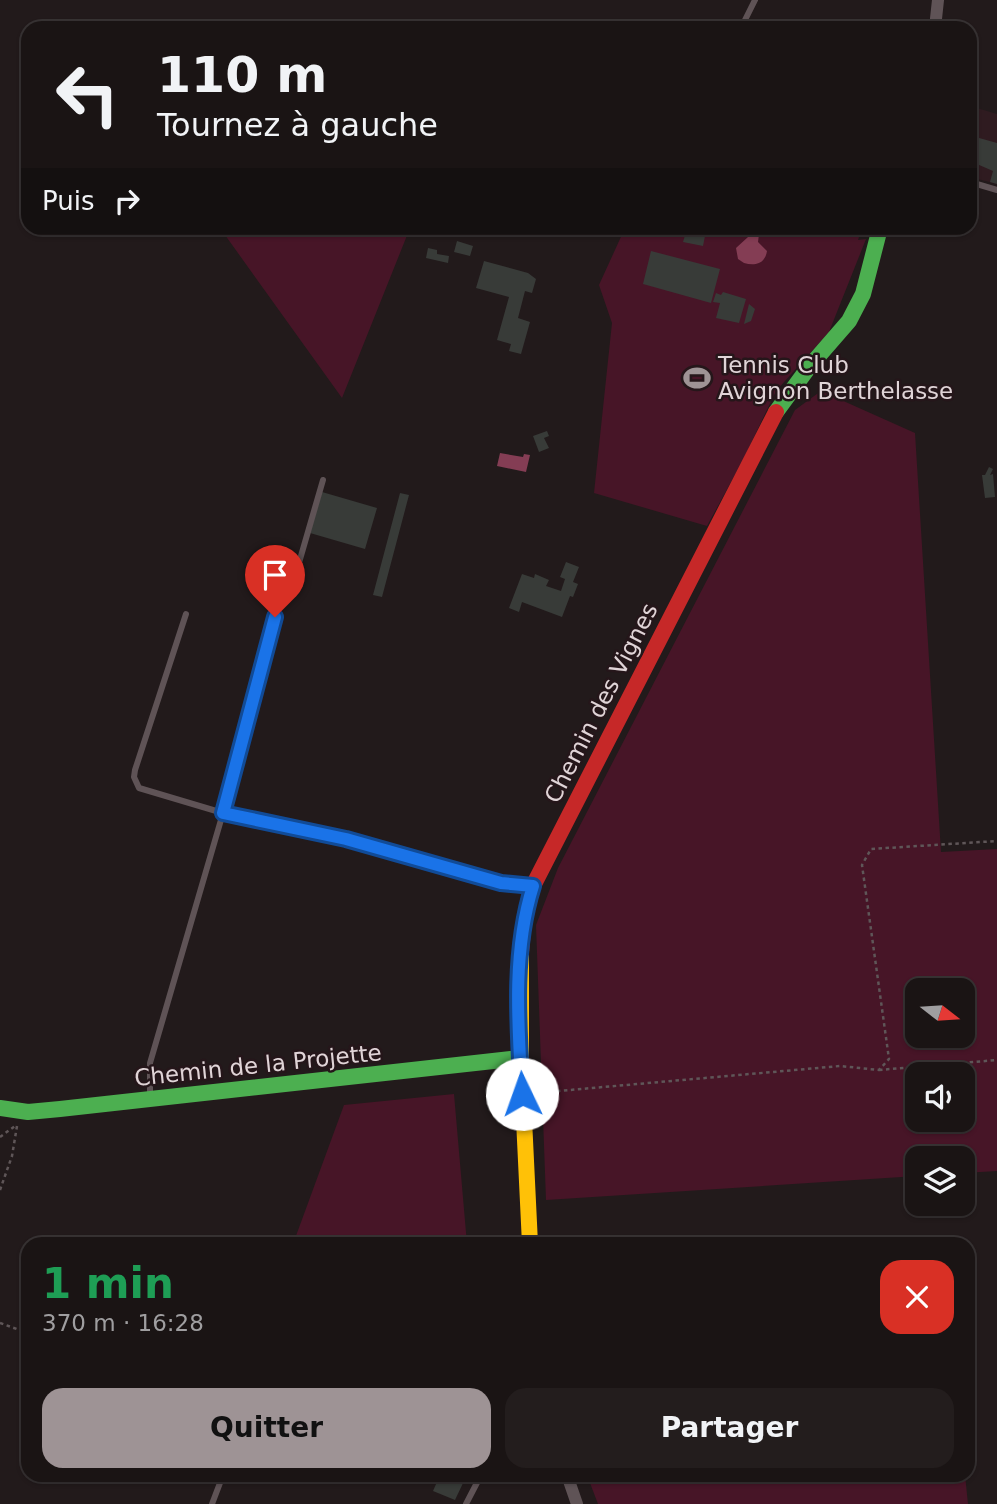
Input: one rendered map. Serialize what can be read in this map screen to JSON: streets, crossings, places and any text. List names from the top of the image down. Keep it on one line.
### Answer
{"streets":{"street":["Chemin des Vignes","Chemin de la Projette"]},"crossings":[["Chemin des Vignes","Chemin de la Projette"]],"places":{"sports":["Tennis Club Avignon Berthelasse"]},"north":"right","page":{"turn":["110 m","Tournez à gauche"],"then":"Puis","heading":["1 min","370 m · 16:28"],"buttons":["Quitter","Partager"]}}
